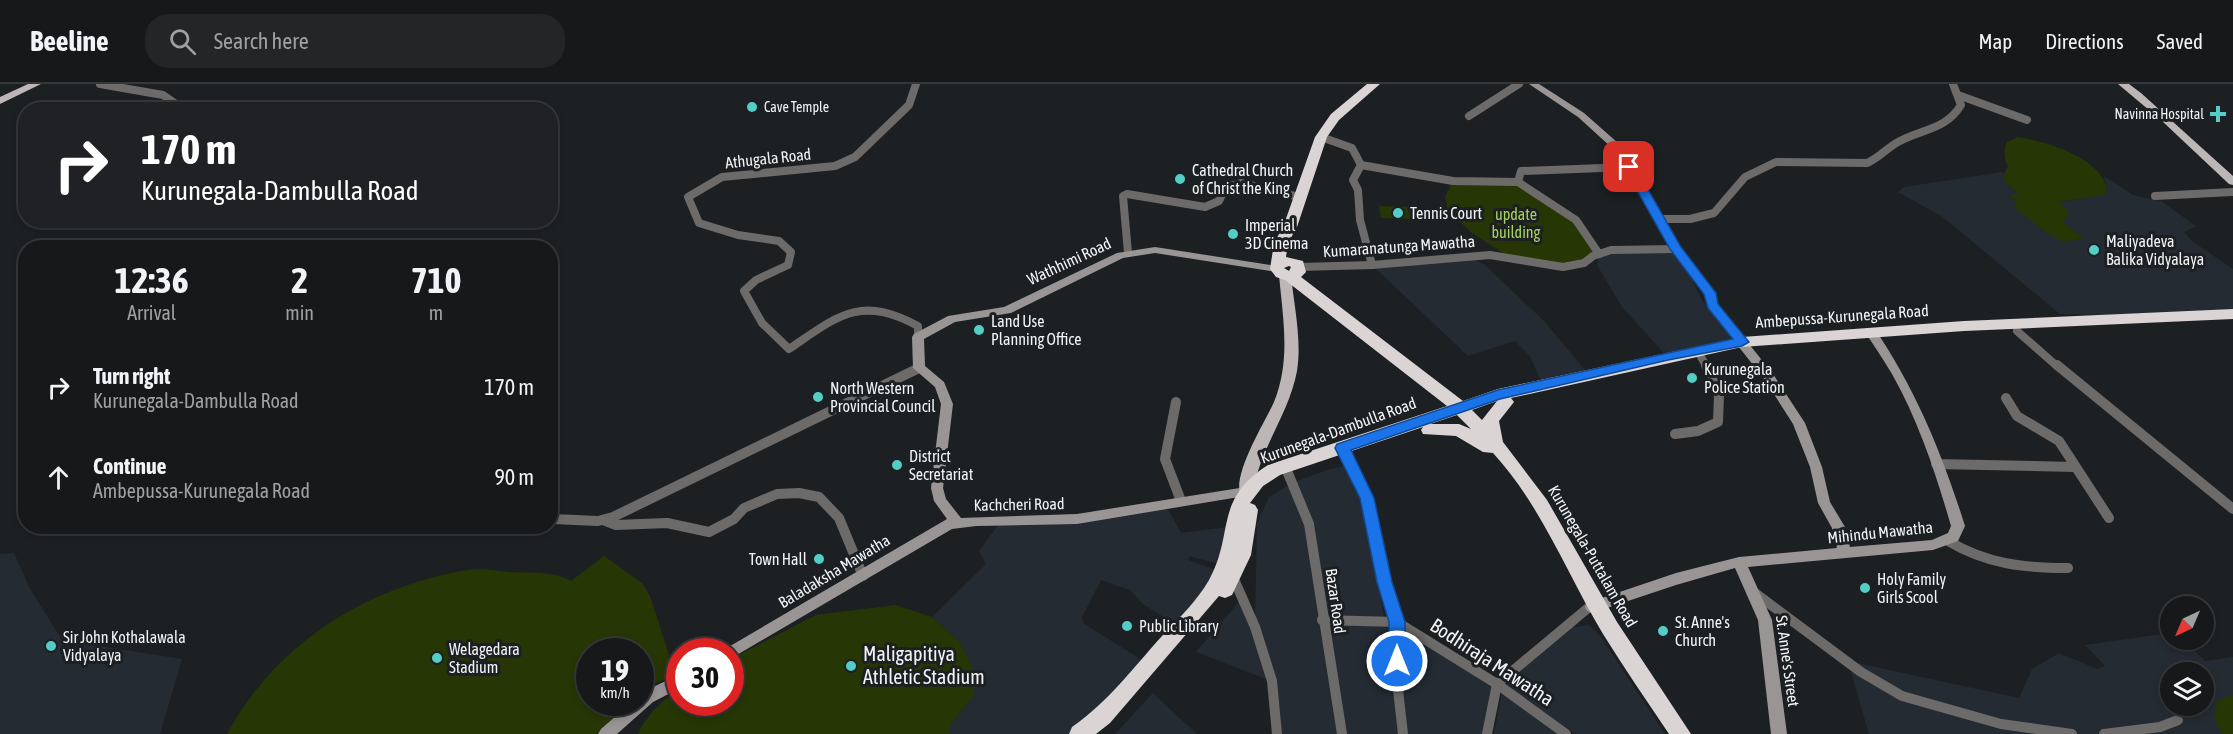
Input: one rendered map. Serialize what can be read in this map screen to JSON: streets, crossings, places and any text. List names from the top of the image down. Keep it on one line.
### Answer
{"streets":{"highway":["Ambepussa-Kurunegala Road","Kurunegala-Dambulla Road","Kurunegala-Puttalam Road"],"street":["Athugala Road","Kumaranatunga Mawatha","Wathhimi Road","Kachcheri Road","Mihindu Mawatha","Baladaksha Mawatha","Bazar Road","St. Anne's Street","Bodhiraja Mawatha"]},"crossings":[["Athugala Road","Wathhimi Road"],["Kumaranatunga Mawatha","Wathhimi Road"],["Ambepussa-Kurunegala Road","Kurunegala-Dambulla Road"],["Ambepussa-Kurunegala Road","Mihindu Mawatha"],["Ambepussa-Kurunegala Road","Kurunegala-Puttalam Road"],["Kurunegala-Dambulla Road","Kachcheri Road"],["Kurunegala-Dambulla Road","Kurunegala-Puttalam Road"],["Kurunegala-Dambulla Road","Bazar Road"],["Kachcheri Road","Baladaksha Mawatha"],["Mihindu Mawatha","Kurunegala-Puttalam Road"],["Mihindu Mawatha","St. Anne's Street"]],"parks":["update building"],"places":{"other":["Cave Temple","Cathedral Church of Christ the King","Tennis Court","Imperial 3D Cinema","Maliyadeva Balika Vidyalaya","Land Use Planning Office","Kurunegala Police Station","North Western Provincial Council","District Secretariat","Town Hall","Holy Family Girls Scool","Public Library","St. Anne's Church","Sir John Kothalawala Vidyalaya","Welagedara Stadium","Maligapitiya Athletic Stadium"],"health":["Navinna Hospital"]},"north":"bottom left","page":{"header":"Beeline","search":"Search here","nav":["Map","Directions","Saved"],"turn":["170 m","Kurunegala-Dambulla Road"],"eta":["12:36","Arrival","2","min","710","m"],"list":[{"name":"Turn right","note":"Kurunegala-Dambulla Road","value":"170 m"},{"name":"Continue","note":"Ambepussa-Kurunegala Road","value":"90 m"}],"speed":"19 km/h","limit":"30"}}
